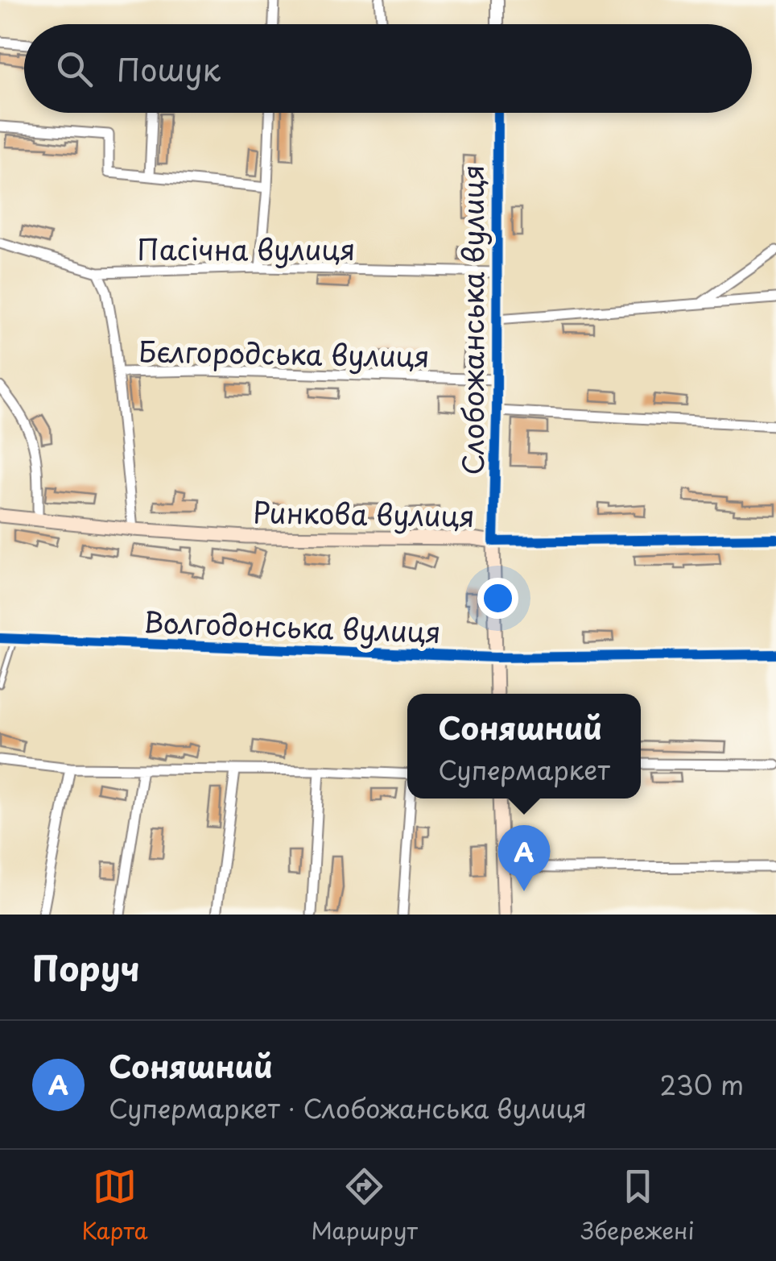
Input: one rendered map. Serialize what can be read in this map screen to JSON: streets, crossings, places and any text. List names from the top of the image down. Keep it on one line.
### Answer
{"streets":{"main road":["Слобожанська вулиця","Ринкова вулиця"],"street":["Пасічна вулиця","Бєлгородська вулиця","Волгодонська вулиця"]},"crossings":[["Пасічна вулиця","Слобожанська вулиця"],["Слобожанська вулиця","Бєлгородська вулиця"],["Слобожанська вулиця","Ринкова вулиця"],["Слобожанська вулиця","Волгодонська вулиця"]],"page":{"search":"Пошук","popup":["Соняшний","Супермаркет"],"pins":"A","heading":"Поруч","list":[{"mark":"A","name":"Соняшний","note":"Супермаркет · Слобожанська вулиця","value":"230 m"}],"nav":["Карта","Маршрут","Збережені"]}}
